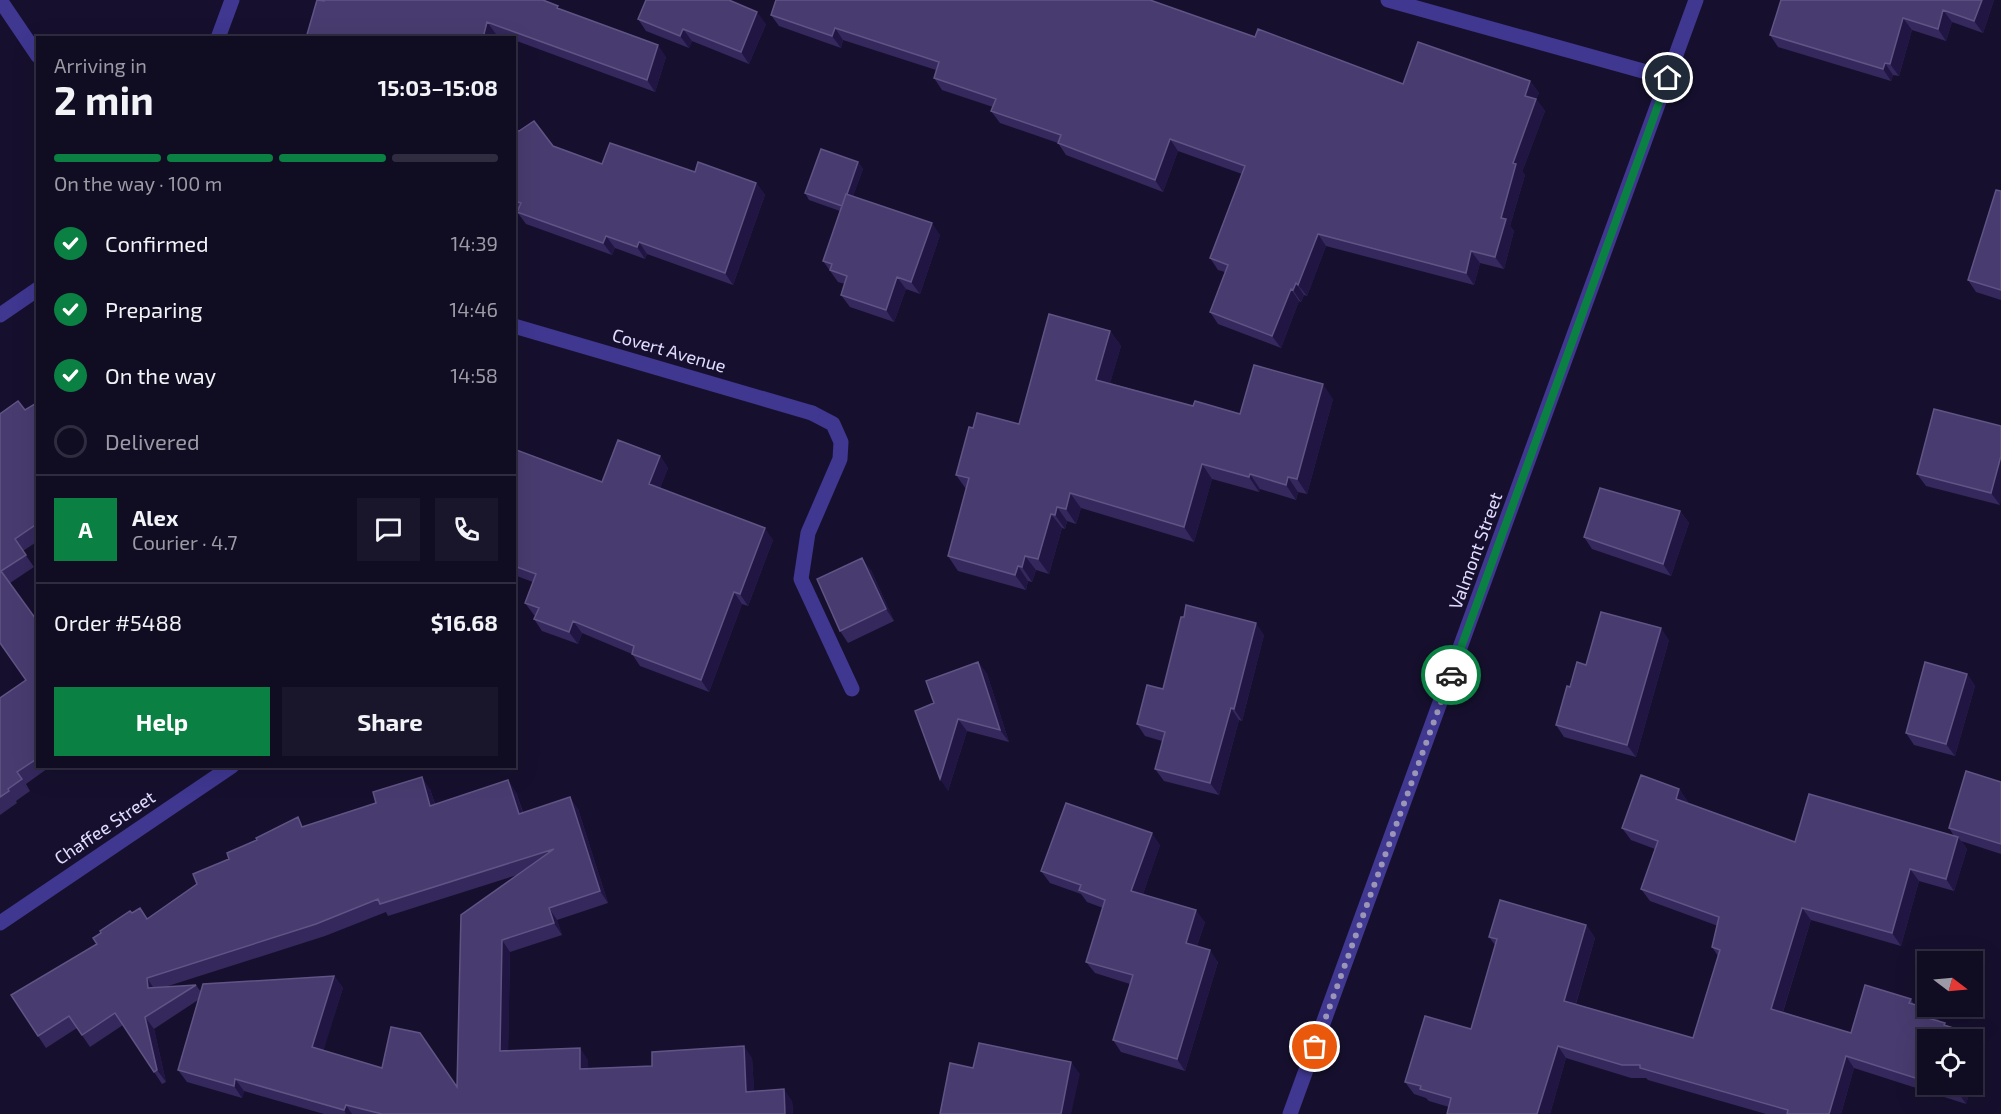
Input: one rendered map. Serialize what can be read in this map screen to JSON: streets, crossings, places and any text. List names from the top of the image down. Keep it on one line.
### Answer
{"streets":{"street":["Covert Avenue","Valmont Street","Chaffee Street"]},"north":"right","page":{"heading":["2 min","Arriving in","15:03–15:08"],"panel":["Alex","Courier · 4.7","Order #5488","$16.68"],"bar":"On the way · 100 m","list":[["Confirmed","14:39"],["Preparing","14:46"],["On the way","14:58"],"Delivered"],"round":"A","buttons":["Help","Share"]}}
